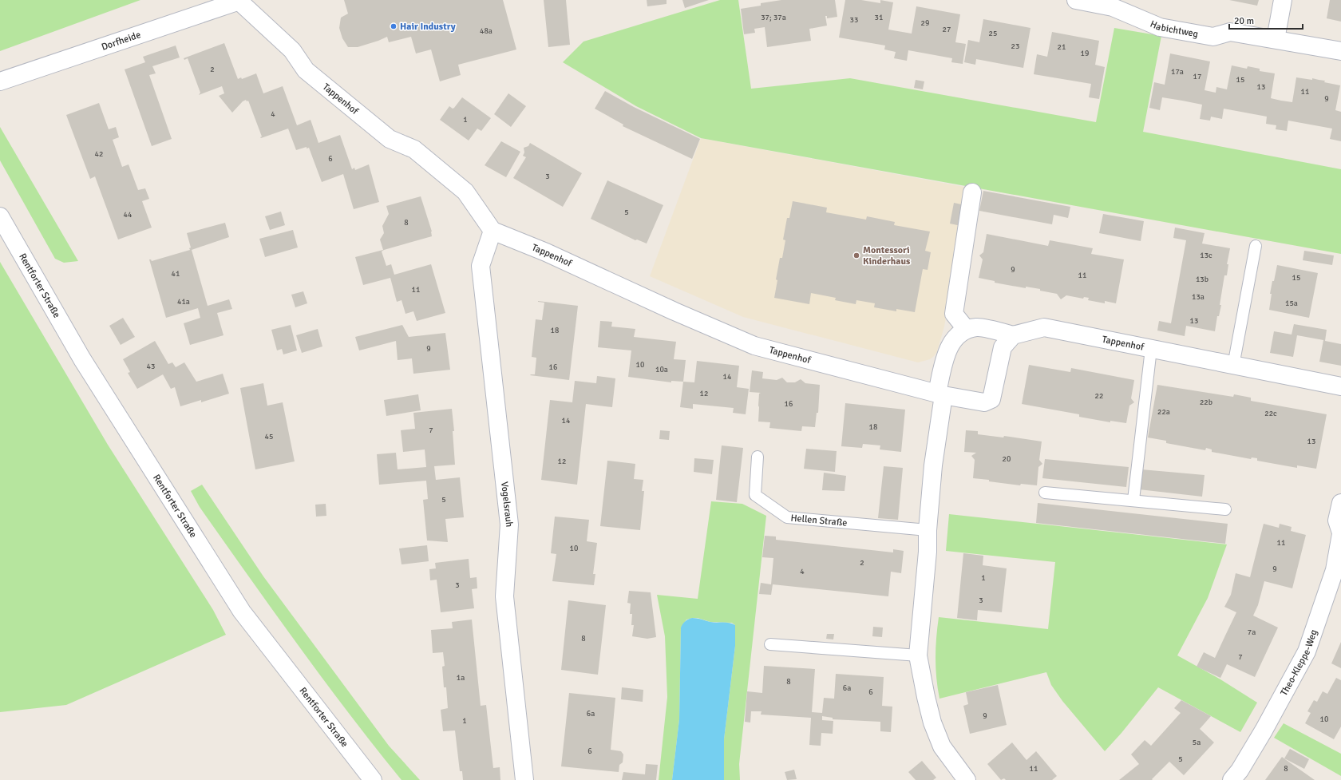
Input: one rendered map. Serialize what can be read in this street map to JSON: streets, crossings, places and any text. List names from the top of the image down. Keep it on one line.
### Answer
{"streets":{"street":["Habichtweg","Dorfheide","Tappenhof","Rentforter Straße","Vogelsrauh","Theo-Kleppe-Weg"],"lane":["Hellen Straße"]},"crossings":[["Dorfheide","Tappenhof"],["Tappenhof","Vogelsrauh"]],"places":["Hair Industry","Montessori Kinderhaus"],"house_numbers":["37; 37a","31","33","29","27","48a","25","23","21","19","2","17a","17","15","13","11","9","4","1","42","6","3","5","44","8","13c","9","41","11","15","13b","11","13a","41a","15a","13","18","9","10","43","16","10a","14","12","22","22b","16","22a","22c","14","18","7","45","13","20","12","5","11","10","2","9","4","1","3","3","7a","8","7","1a","8","6a","6","6a","9","10","1","5a","6","5","11","8"],"scale_bar":"20 m"}
